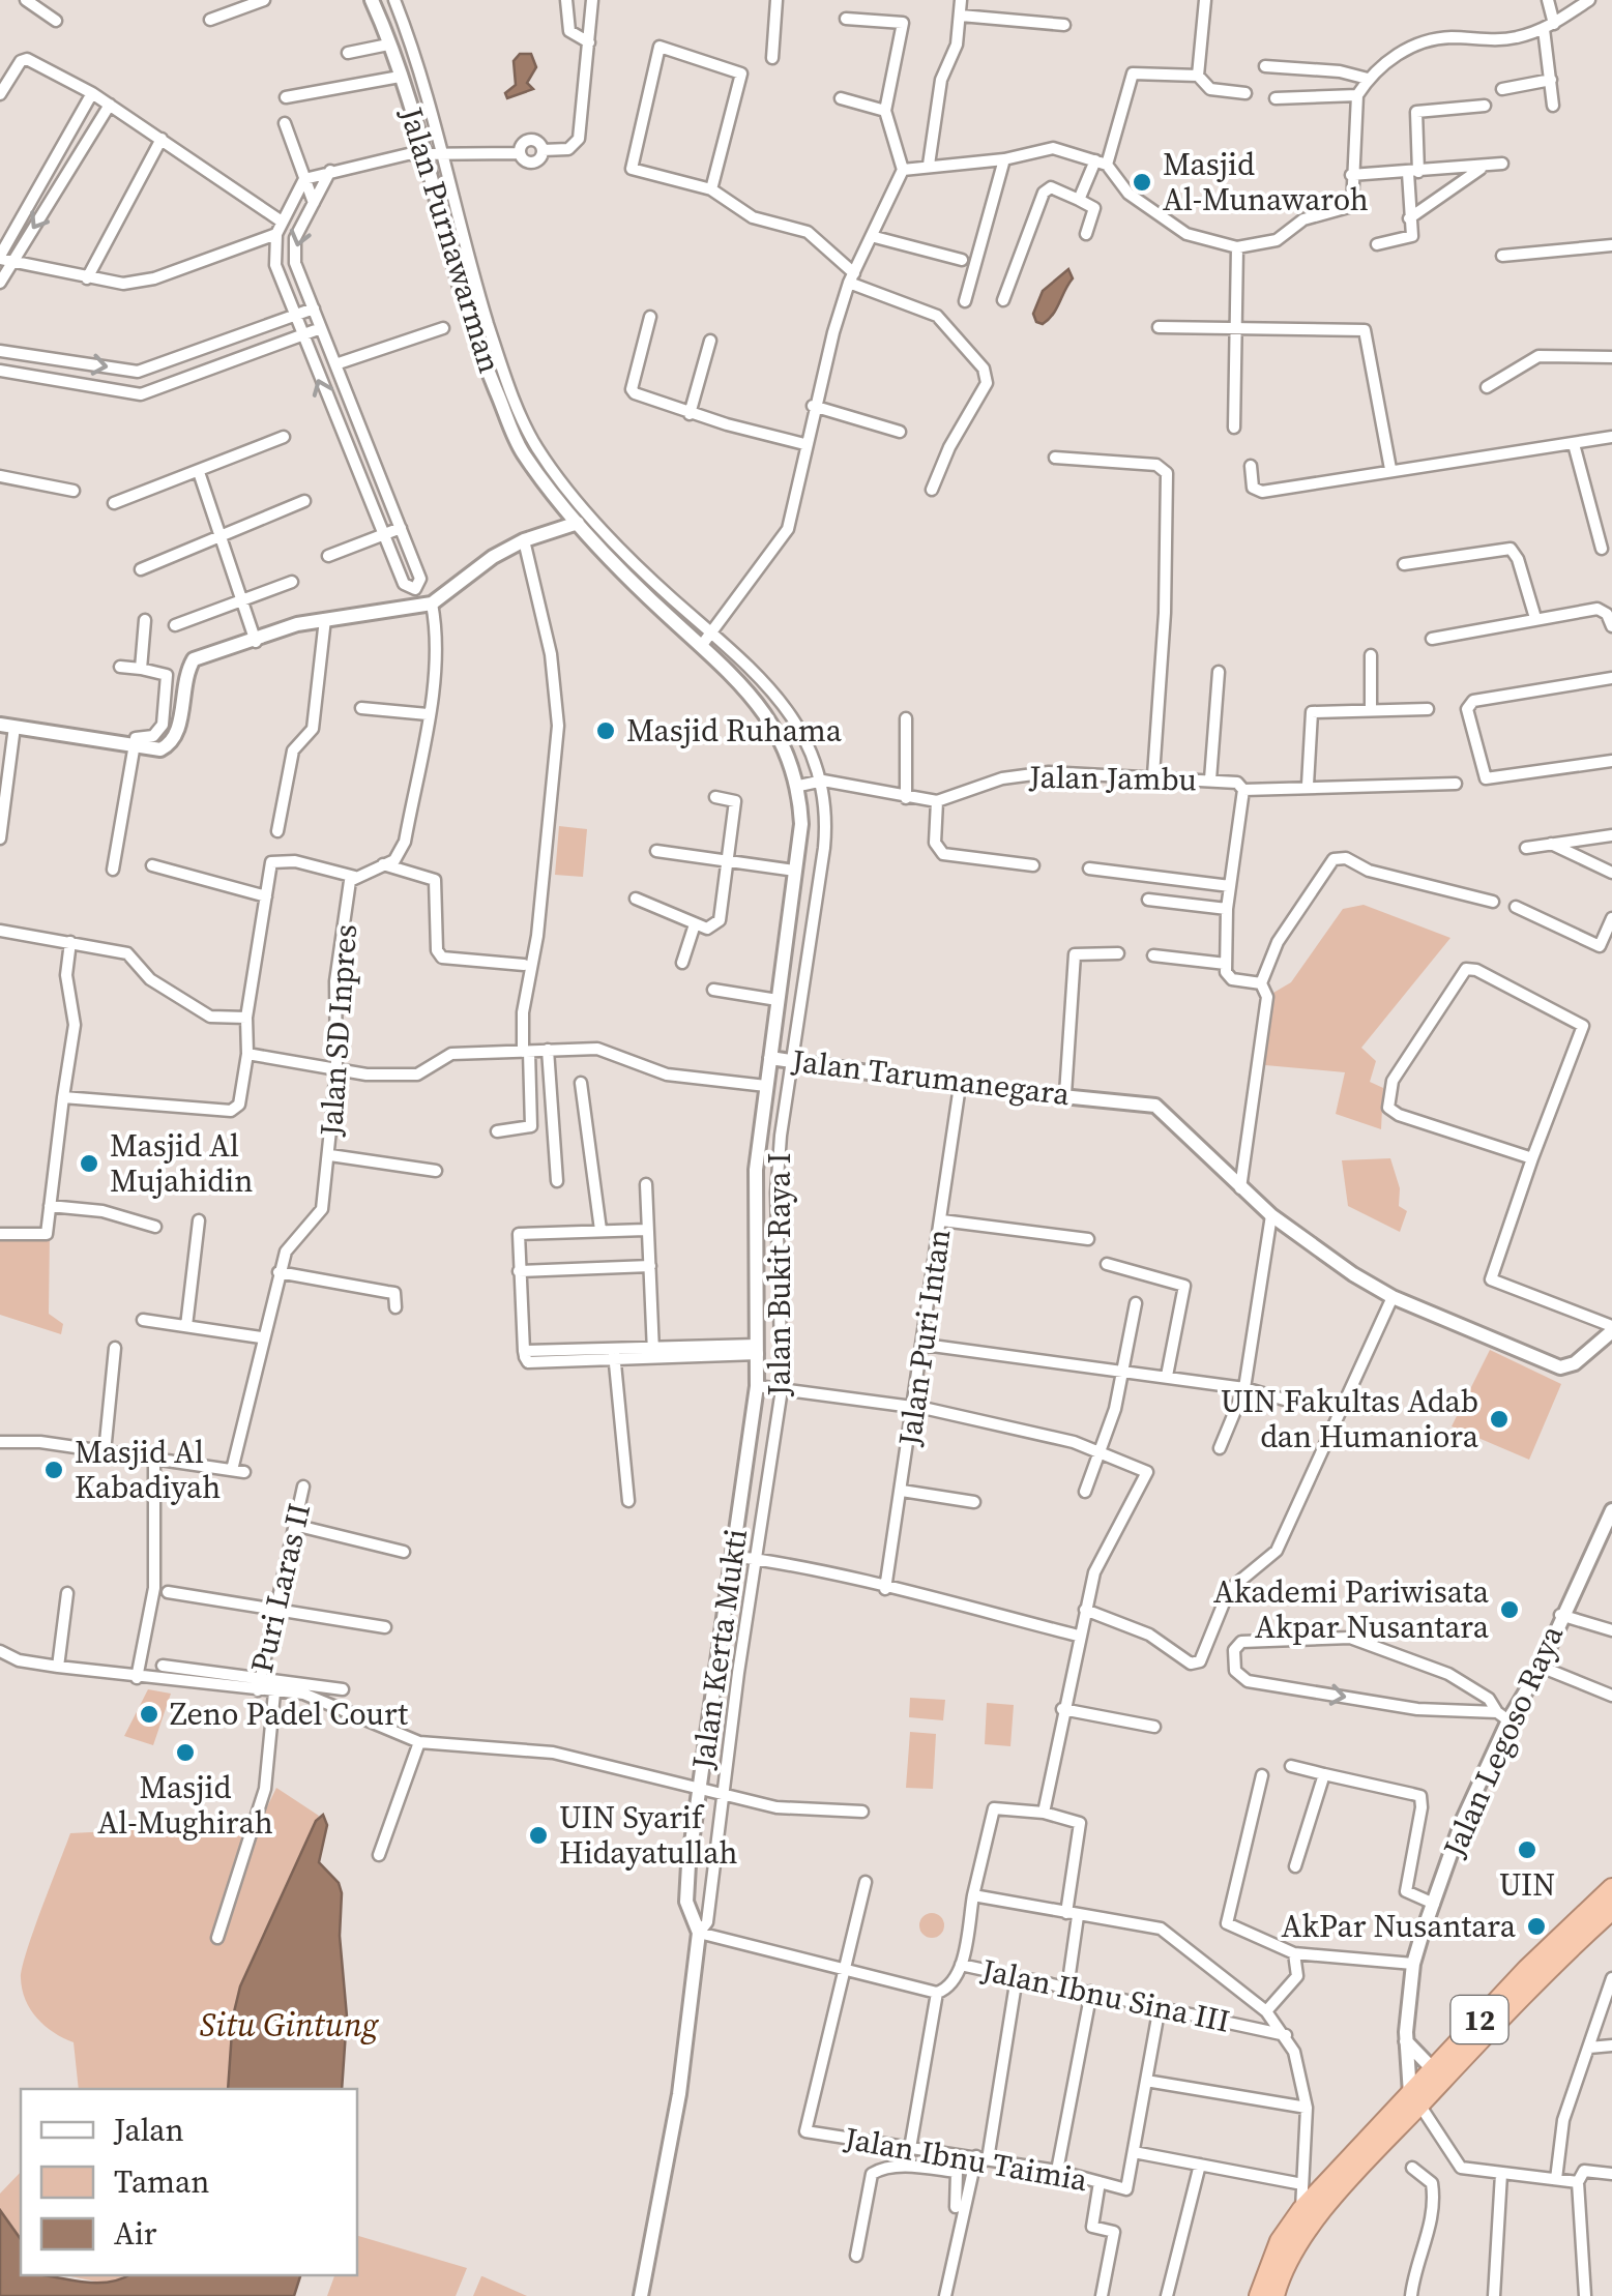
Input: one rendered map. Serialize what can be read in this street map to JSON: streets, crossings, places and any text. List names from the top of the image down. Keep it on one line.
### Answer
{"streets":{"highway":["12"],"street":["Jalan Purnawarman","Jalan Jambu","Jalan SD Inpres","Jalan Tarumanegara","Jalan Bukit Raya I","Jalan Puri Intan","Puri Laras II","Jalan Kerta Mukti","Jalan Legoso Raya","Jalan Ibnu Sina III","Jalan Ibnu Taimia"]},"crossings":[["Jalan Purnawarman","Jalan Tarumanegara"],["Jalan Purnawarman","Jalan Bukit Raya I"],["Jalan Jambu","Jalan Tarumanegara"],["Jalan Jambu","Jalan Bukit Raya I"],["Jalan Tarumanegara","Jalan Bukit Raya I"],["Jalan Tarumanegara","Jalan Puri Intan"],["Jalan Tarumanegara","Jalan Kerta Mukti"],["Jalan Bukit Raya I","Jalan Kerta Mukti"],["Jalan Bukit Raya I","Jalan Ibnu Sina III"],["Jalan Kerta Mukti","Jalan Ibnu Sina III"],["Jalan Legoso Raya","12"],["Jalan Ibnu Sina III","Jalan Ibnu Taimia"]],"water":["Situ Gintung"],"places":["Masjid Al-Munawaroh","Masjid Ruhama","Masjid Al Mujahidin","UIN Fakultas Adab dan Humaniora","Masjid Al Kabadiyah","Akademi Pariwisata Akpar Nusantara","Zeno Padel Court","Masjid Al-Mughirah","UIN Syarif Hidayatullah","UIN","AkPar Nusantara"],"legend":["Jalan","Taman","Air"]}
